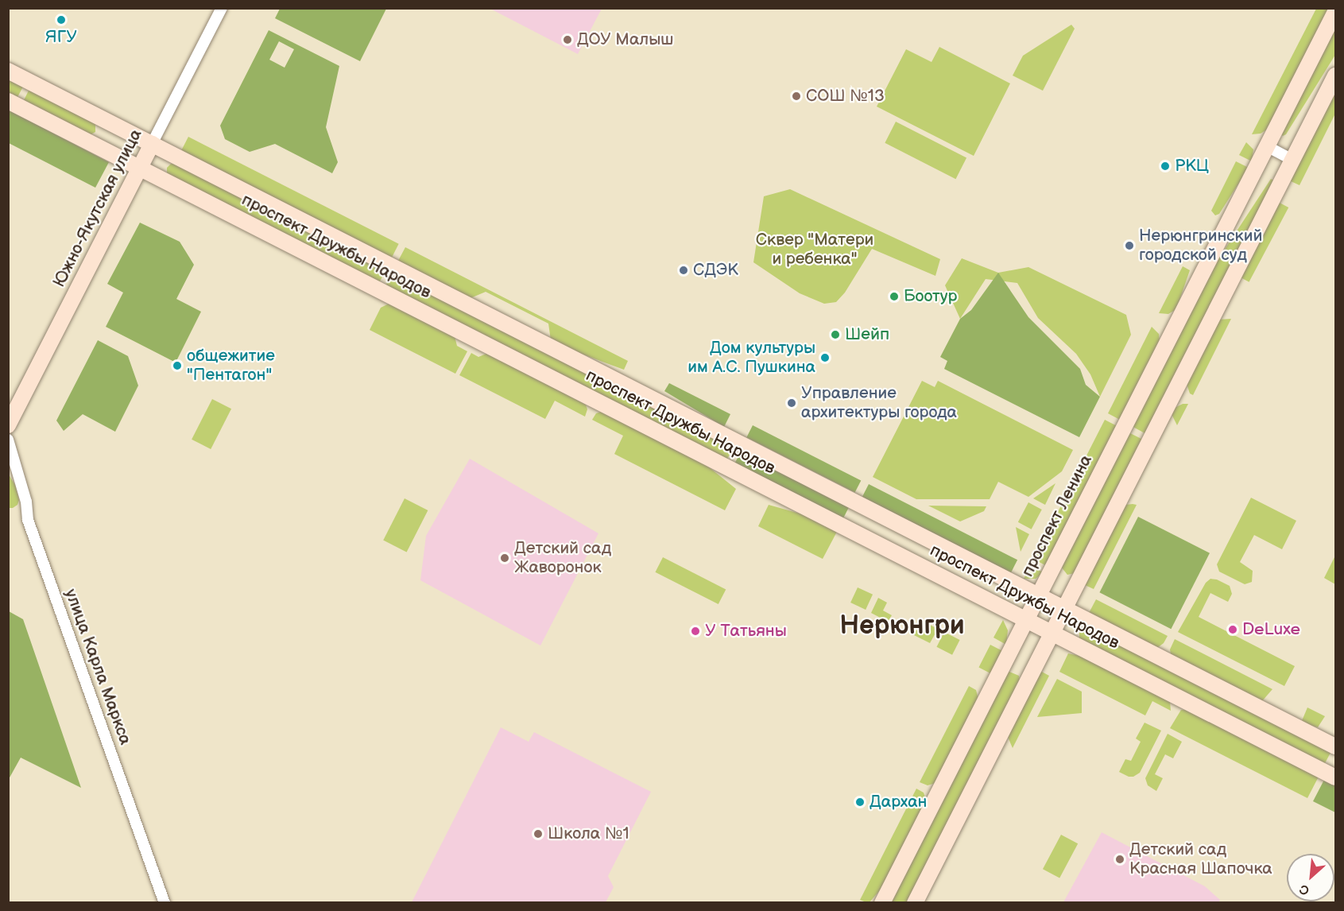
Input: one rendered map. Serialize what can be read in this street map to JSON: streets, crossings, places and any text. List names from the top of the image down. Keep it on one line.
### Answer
{"streets":{"street":["Южно-Якутская улица","проспект Дружбы Народов","проспект Ленина","улица Карла Маркса"]},"crossings":[["Южно-Якутская улица","проспект Дружбы Народов"],["проспект Дружбы Народов","проспект Ленина"]],"districts":["Нерюнгри"],"parks":["Сквер \"Матери и ребенка\""],"places":["ЯГУ","ДОУ Малыш","СОШ №13","РКЦ","Нерюнгринский городской суд","СДЭК","Боотур","Шейп","Дом культуры им А.С. Пушкина","общежитие \"Пентагон\"","Управление архитектуры города","Детский сад Жаворонок","DeLuxe","У Татьяны","Дархан","Школа №1","Детский сад Красная Шапочка"],"north":"bottom left"}
